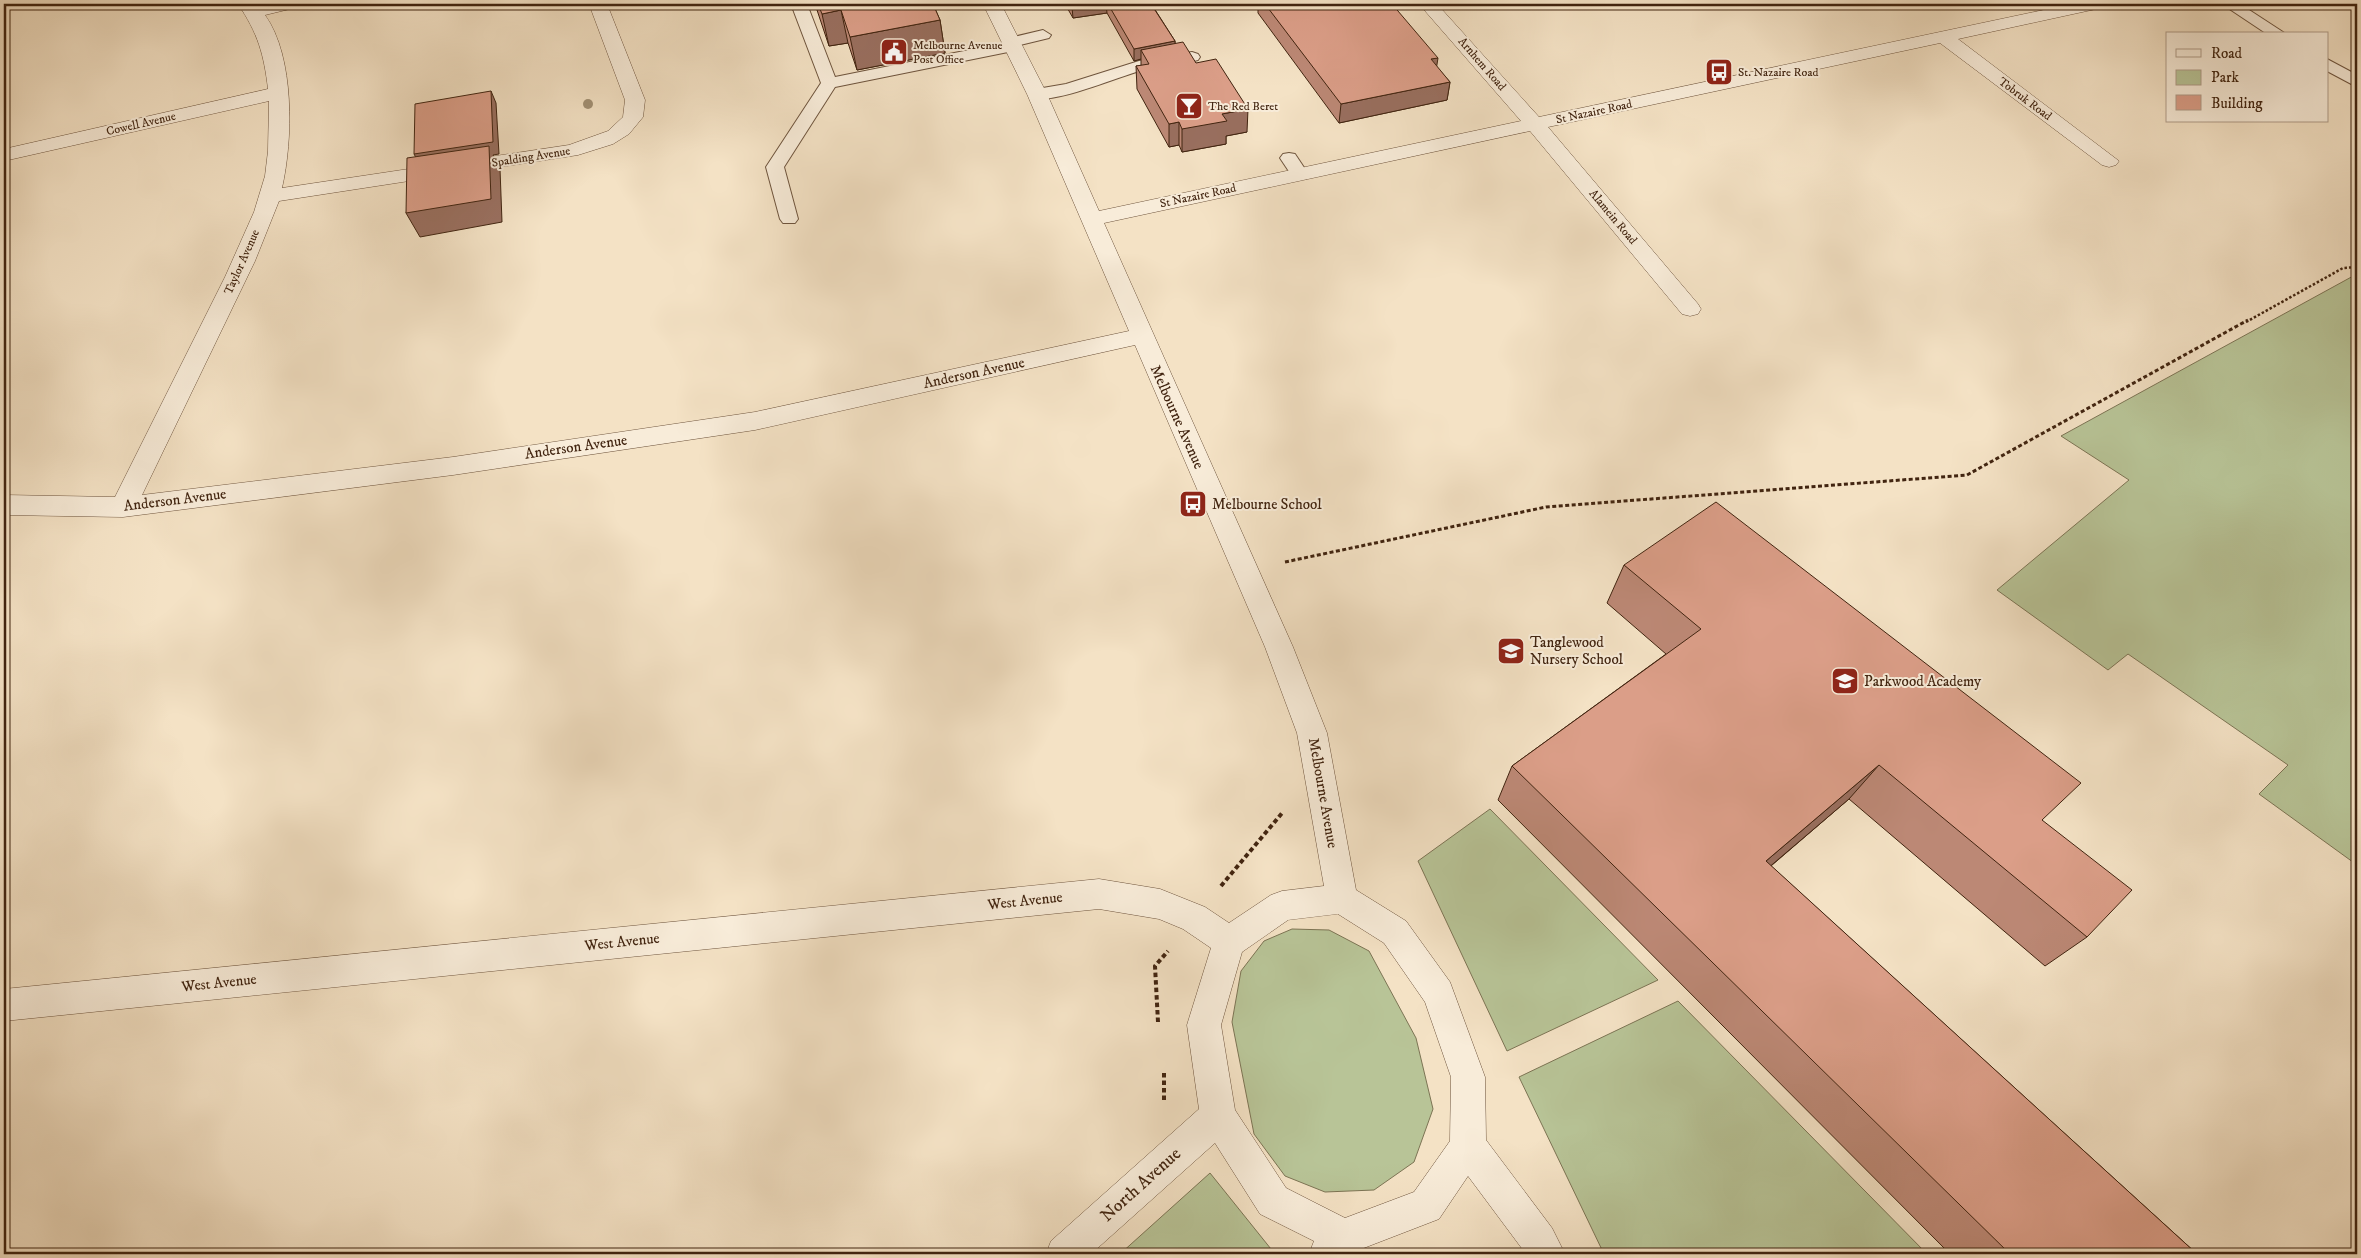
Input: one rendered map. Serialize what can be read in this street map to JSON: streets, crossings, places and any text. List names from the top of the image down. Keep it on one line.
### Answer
{"streets":{"street":["Arnhem Road","Tobruk Road","St Nazaire Road","Cowell Avenue","Spalding Avenue","Alamein Road","Taylor Avenue","Anderson Avenue","Melbourne Avenue","West Avenue","North Avenue"]},"crossings":[["Arnhem Road","St Nazaire Road"],["Arnhem Road","Alamein Road"],["Tobruk Road","St Nazaire Road"],["St Nazaire Road","Alamein Road"],["St Nazaire Road","Melbourne Avenue"],["Cowell Avenue","Taylor Avenue"],["Spalding Avenue","Taylor Avenue"],["Taylor Avenue","Anderson Avenue"],["Anderson Avenue","Melbourne Avenue"]],"places":{"public building":["Melbourne Avenue Post Office"],"bus stop":["St. Nazaire Road","Melbourne School"],"bar":["The Red Beret"],"school or university":["Tanglewood Nursery School","Parkwood Academy"]},"legend":["Road","Park","Building"]}
